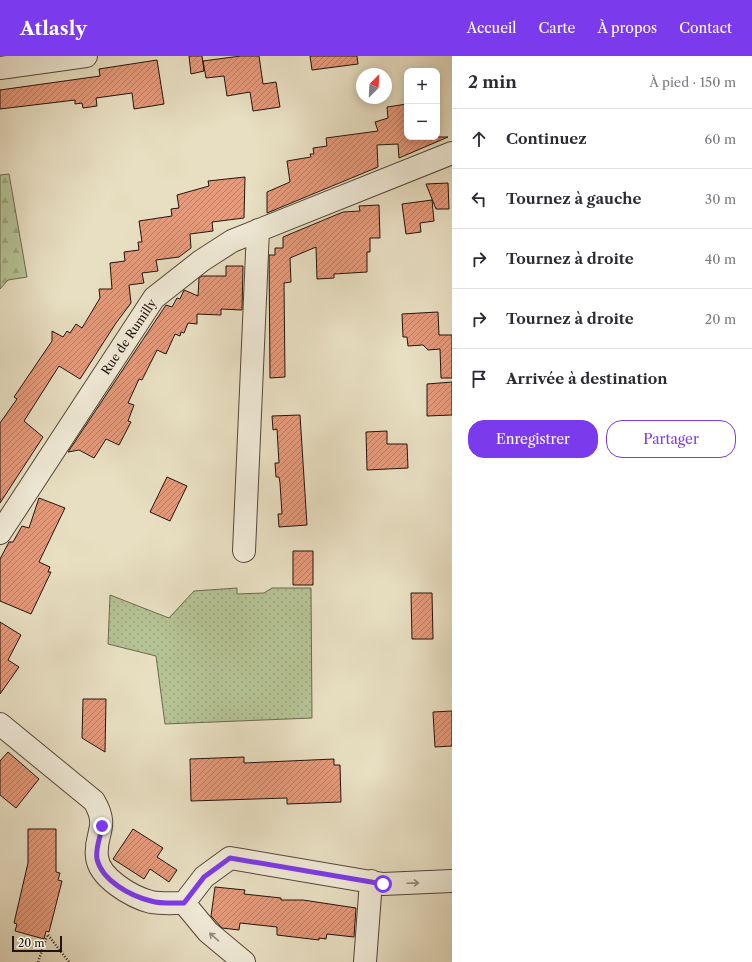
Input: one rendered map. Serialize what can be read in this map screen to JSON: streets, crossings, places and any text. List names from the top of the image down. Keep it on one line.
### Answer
{"streets":{"street":["Rue de Rumilly"]},"scale_bar":"20 m","north":"top right","page":{"header":"Atlasly","nav":["Accueil","Carte","À propos","Contact"],"heading":["2 min","À pied · 150 m"],"map_buttons":["+","−"],"list":[["Continuez","60 m"],["Tournez à gauche","30 m"],["Tournez à droite","40 m"],["Tournez à droite","20 m"],"Arrivée à destination"],"buttons":["Enregistrer","Partager"],"scale":"20 m"}}
